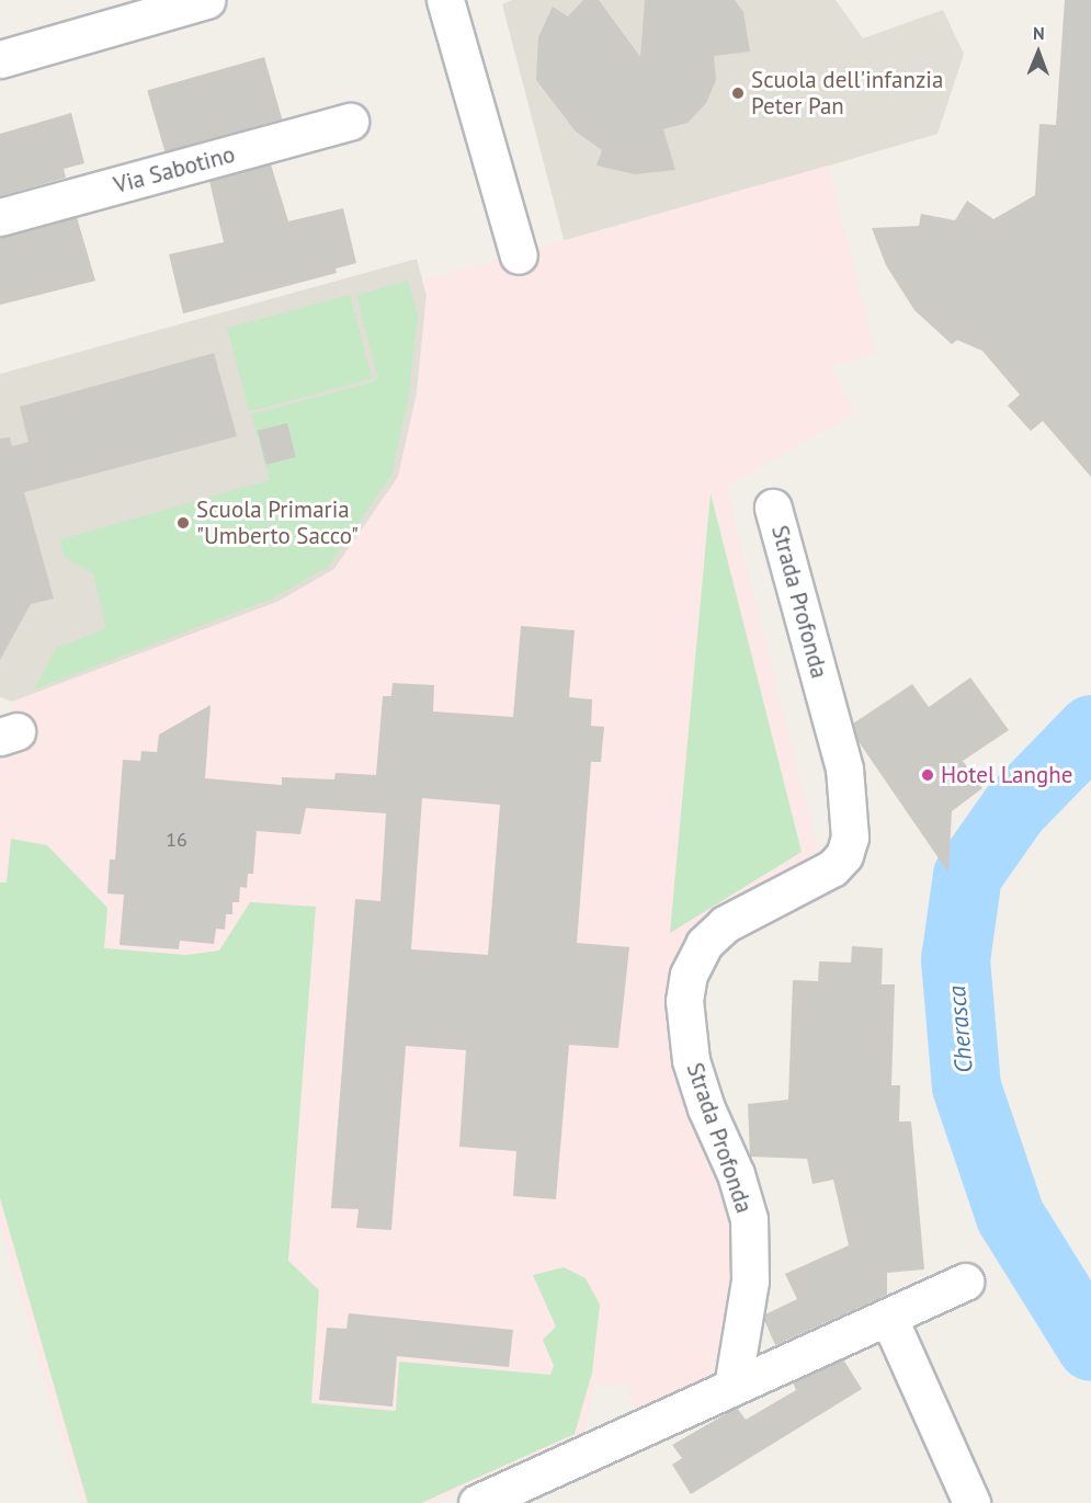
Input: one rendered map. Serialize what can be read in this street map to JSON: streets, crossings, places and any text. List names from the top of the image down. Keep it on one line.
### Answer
{"streets":{"street":["Via Sabotino","Strada Profonda"]},"water":["Cherasca"],"places":["Scuola dell'infanzia Peter Pan","Scuola Primaria \"Umberto Sacco\"","Hotel Langhe"],"house_numbers":["16"],"north":"top"}
